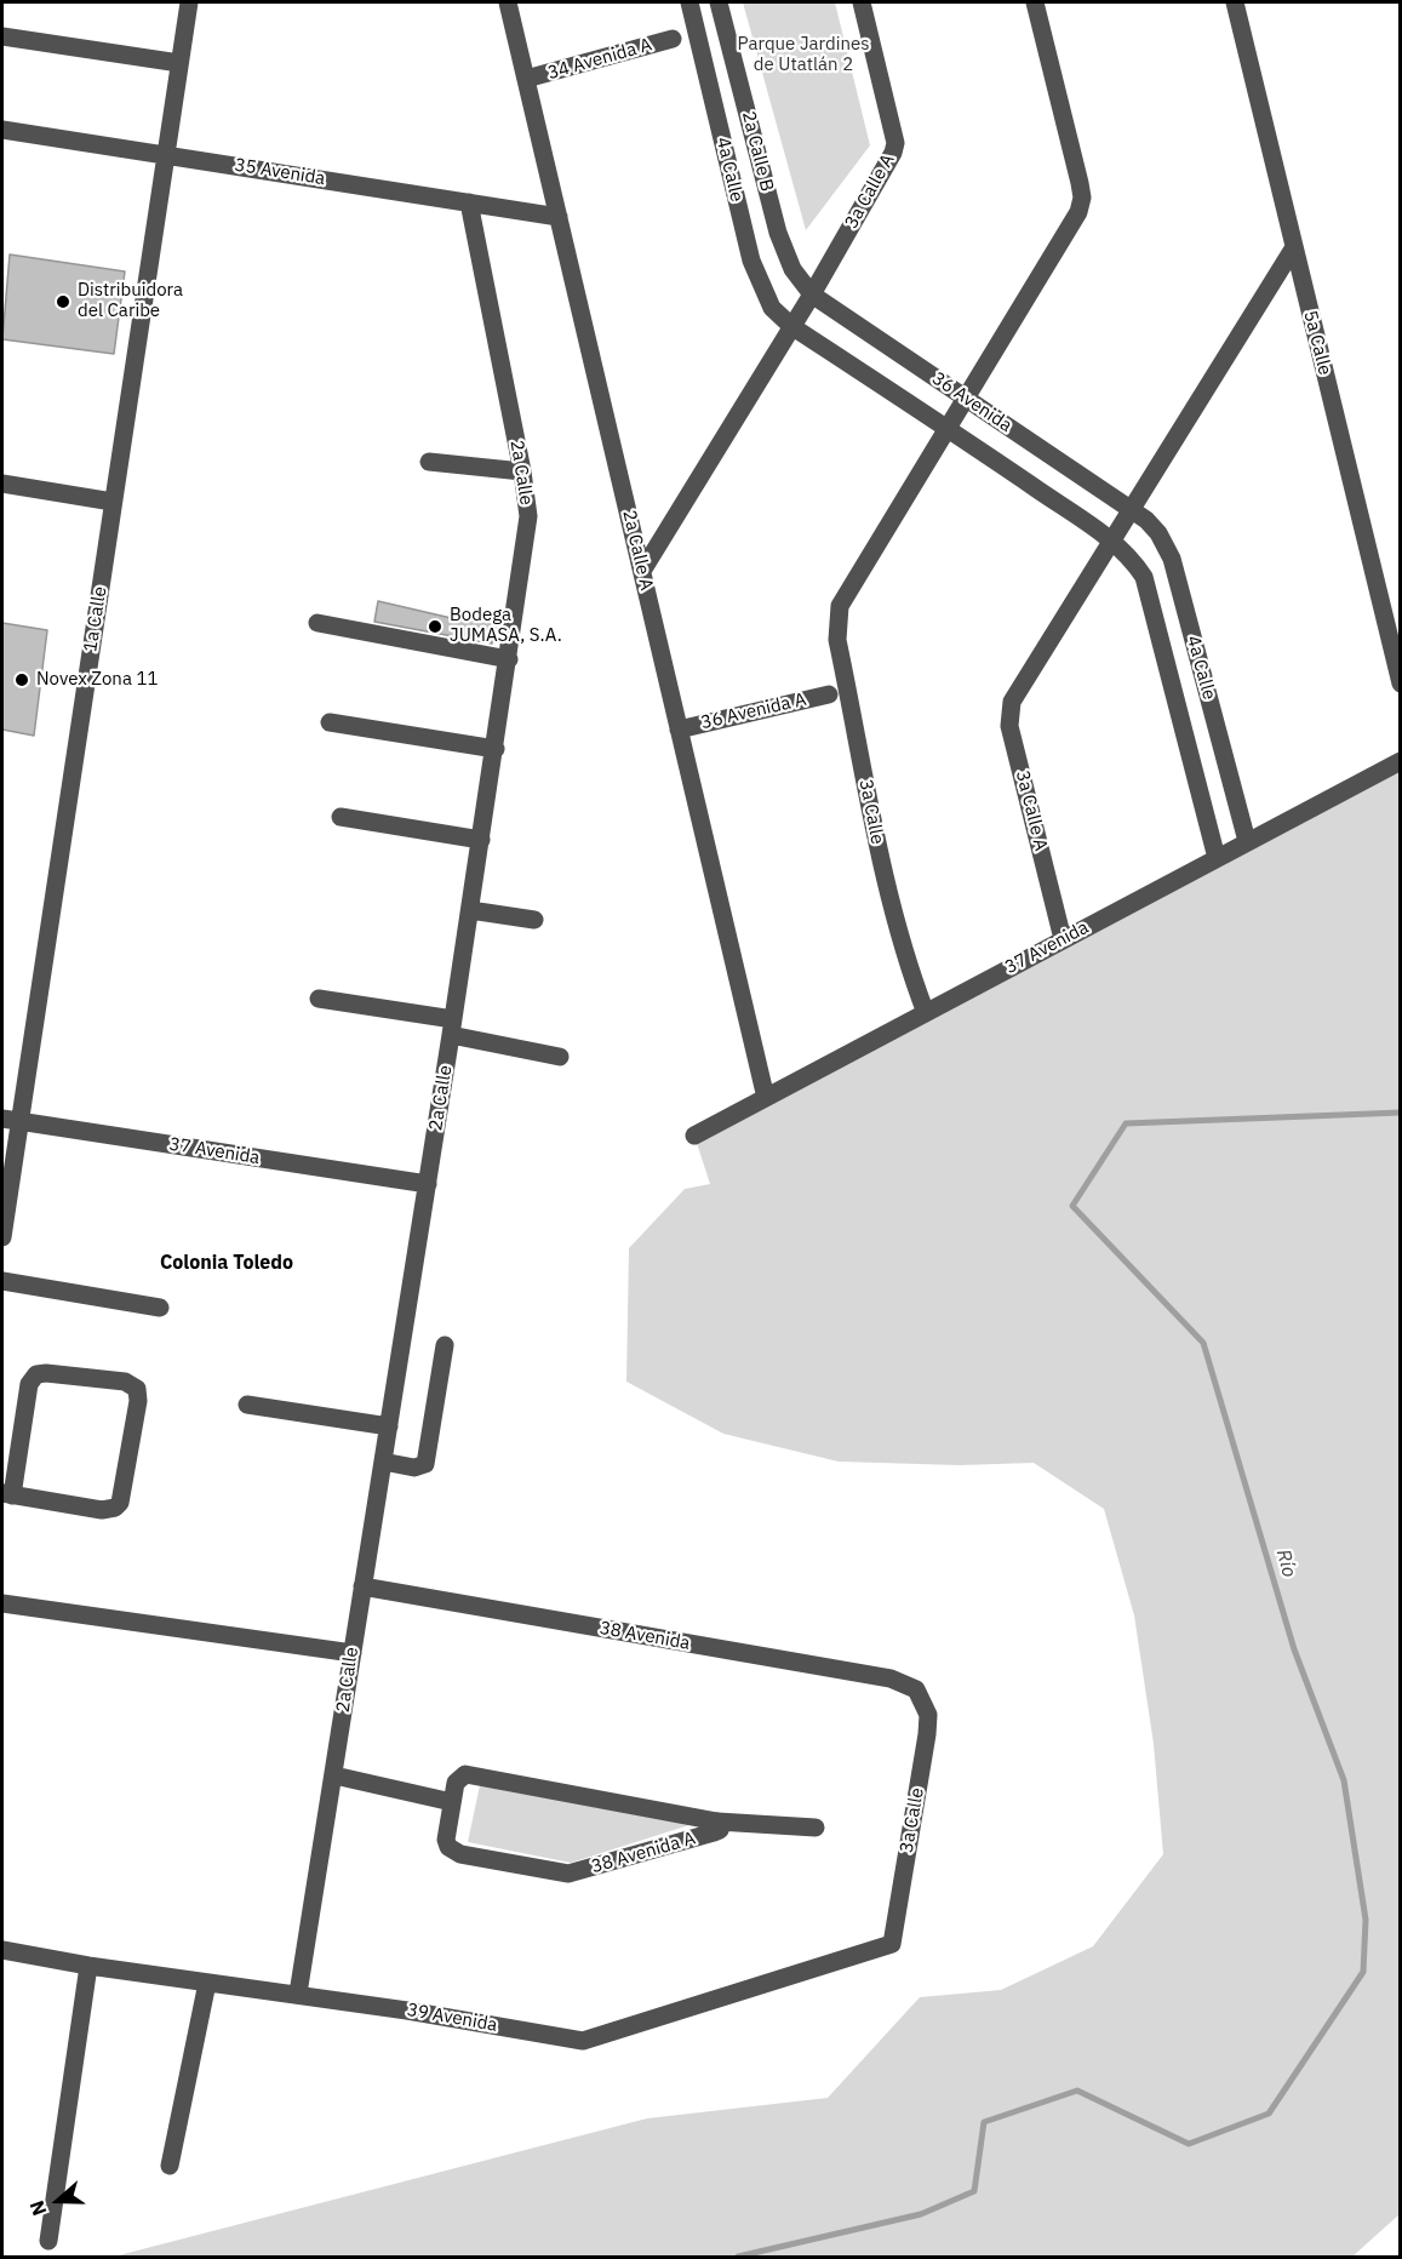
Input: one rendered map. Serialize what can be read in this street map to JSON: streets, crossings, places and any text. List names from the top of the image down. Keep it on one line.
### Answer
{"streets":{"street":["34 Avenida A","2a Calle B","4a Calle","35 Avenida","3a Calle A","5a Calle","36 Avenida","2a Calle","2a Calle A","1a Calle","36 Avenida A","3a Calle","37 Avenida","38 Avenida","38 Avenida A","39 Avenida"]},"crossings":[["34 Avenida A","2a Calle A"],["2a Calle B","3a Calle A"],["2a Calle B","36 Avenida"],["4a Calle","3a Calle A"],["4a Calle","36 Avenida"],["4a Calle","37 Avenida"],["35 Avenida","2a Calle"],["35 Avenida","2a Calle A"],["35 Avenida","1a Calle"],["3a Calle A","5a Calle"],["3a Calle A","36 Avenida"],["3a Calle A","2a Calle A"],["3a Calle A","37 Avenida"],["36 Avenida","3a Calle"],["2a Calle","37 Avenida"],["2a Calle","38 Avenida"],["2a Calle","39 Avenida"],["2a Calle A","36 Avenida A"],["2a Calle A","37 Avenida"],["1a Calle","37 Avenida"],["3a Calle","37 Avenida"],["3a Calle","38 Avenida"],["3a Calle","39 Avenida"]],"districts":["Colonia Toledo"],"water":["Río"],"parks":["Parque Jardines de Utatlán 2"],"places":["Distribuidora del Caribe","Bodega JUMASA, S.A.","Novex Zona 11"],"north":"left"}
